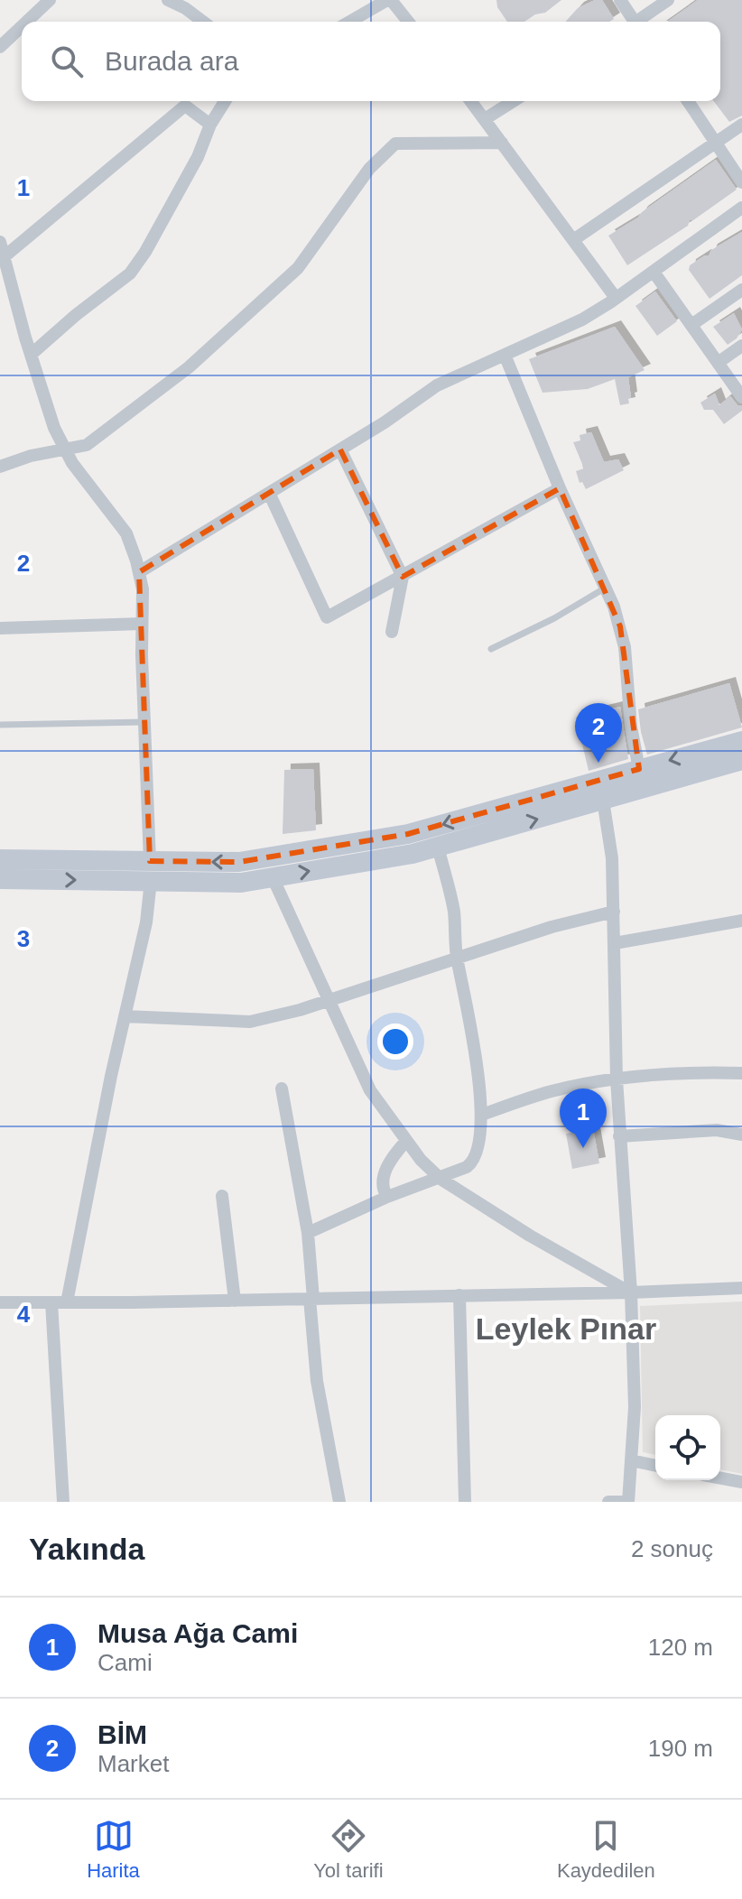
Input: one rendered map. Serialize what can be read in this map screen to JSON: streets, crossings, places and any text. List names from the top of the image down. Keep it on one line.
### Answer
{"districts":["Leylek Pınar"],"page":{"search":"Burada ara","pins":["2","1"],"heading":["Yakında","2 sonuç"],"list":[{"mark":"1","name":"Musa Ağa Cami","note":"Cami","value":"120 m"},{"mark":"2","name":"BİM","note":"Market","value":"190 m"}],"nav":["Harita","Yol tarifi","Kaydedilen"]},"grid":{"rows":["1","2","3","4"]}}
